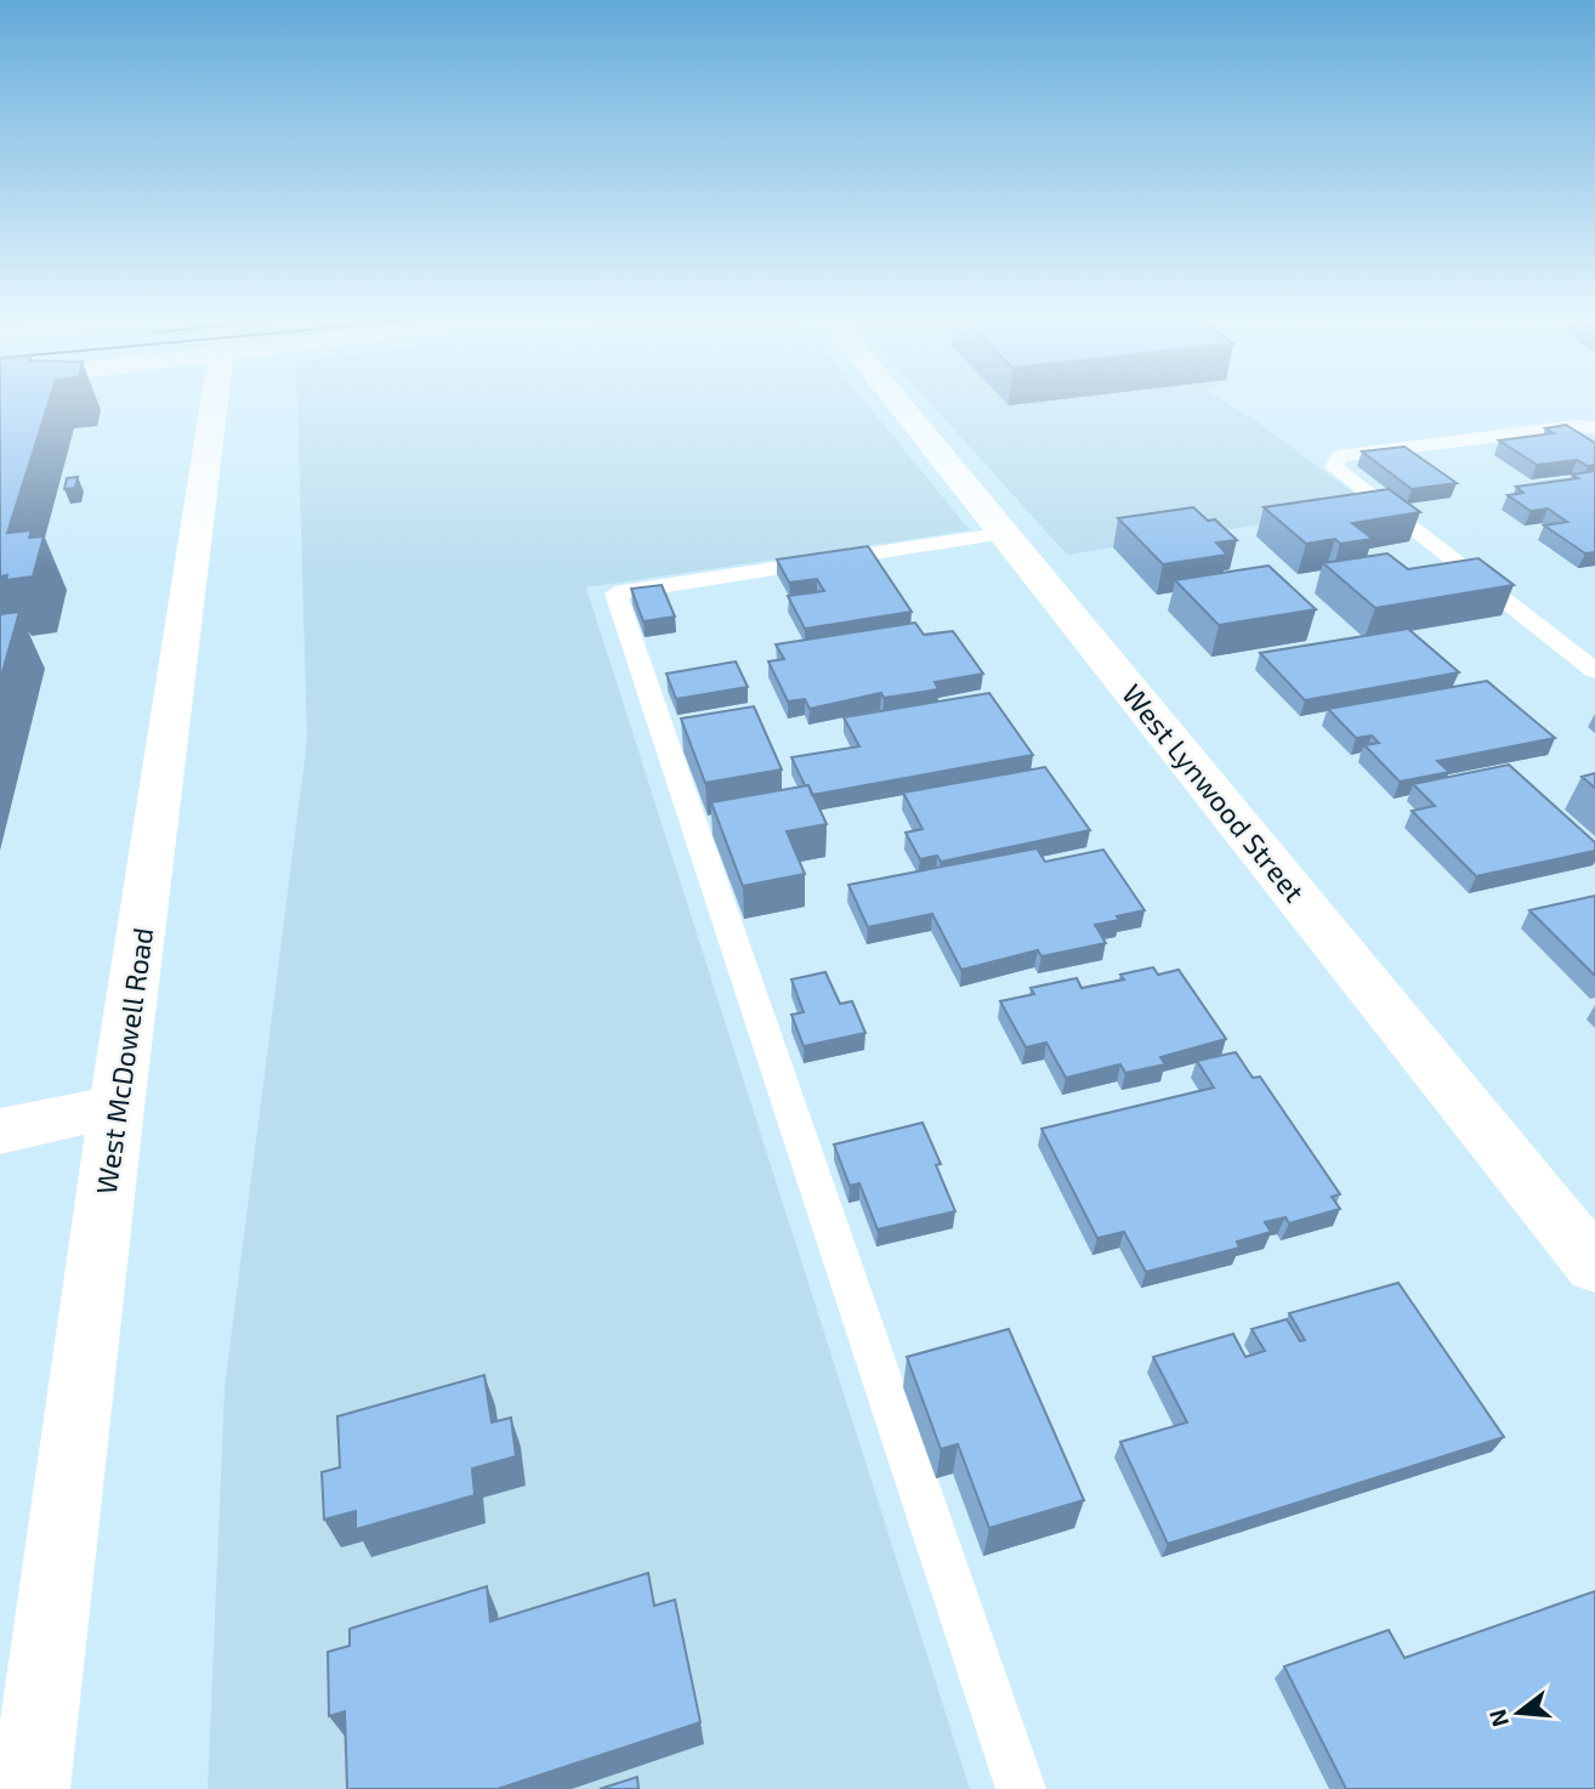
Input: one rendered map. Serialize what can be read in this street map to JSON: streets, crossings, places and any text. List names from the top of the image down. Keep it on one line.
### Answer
{"streets":{"main road":["West Lynwood Street","West McDowell Road"]},"north":"left"}
